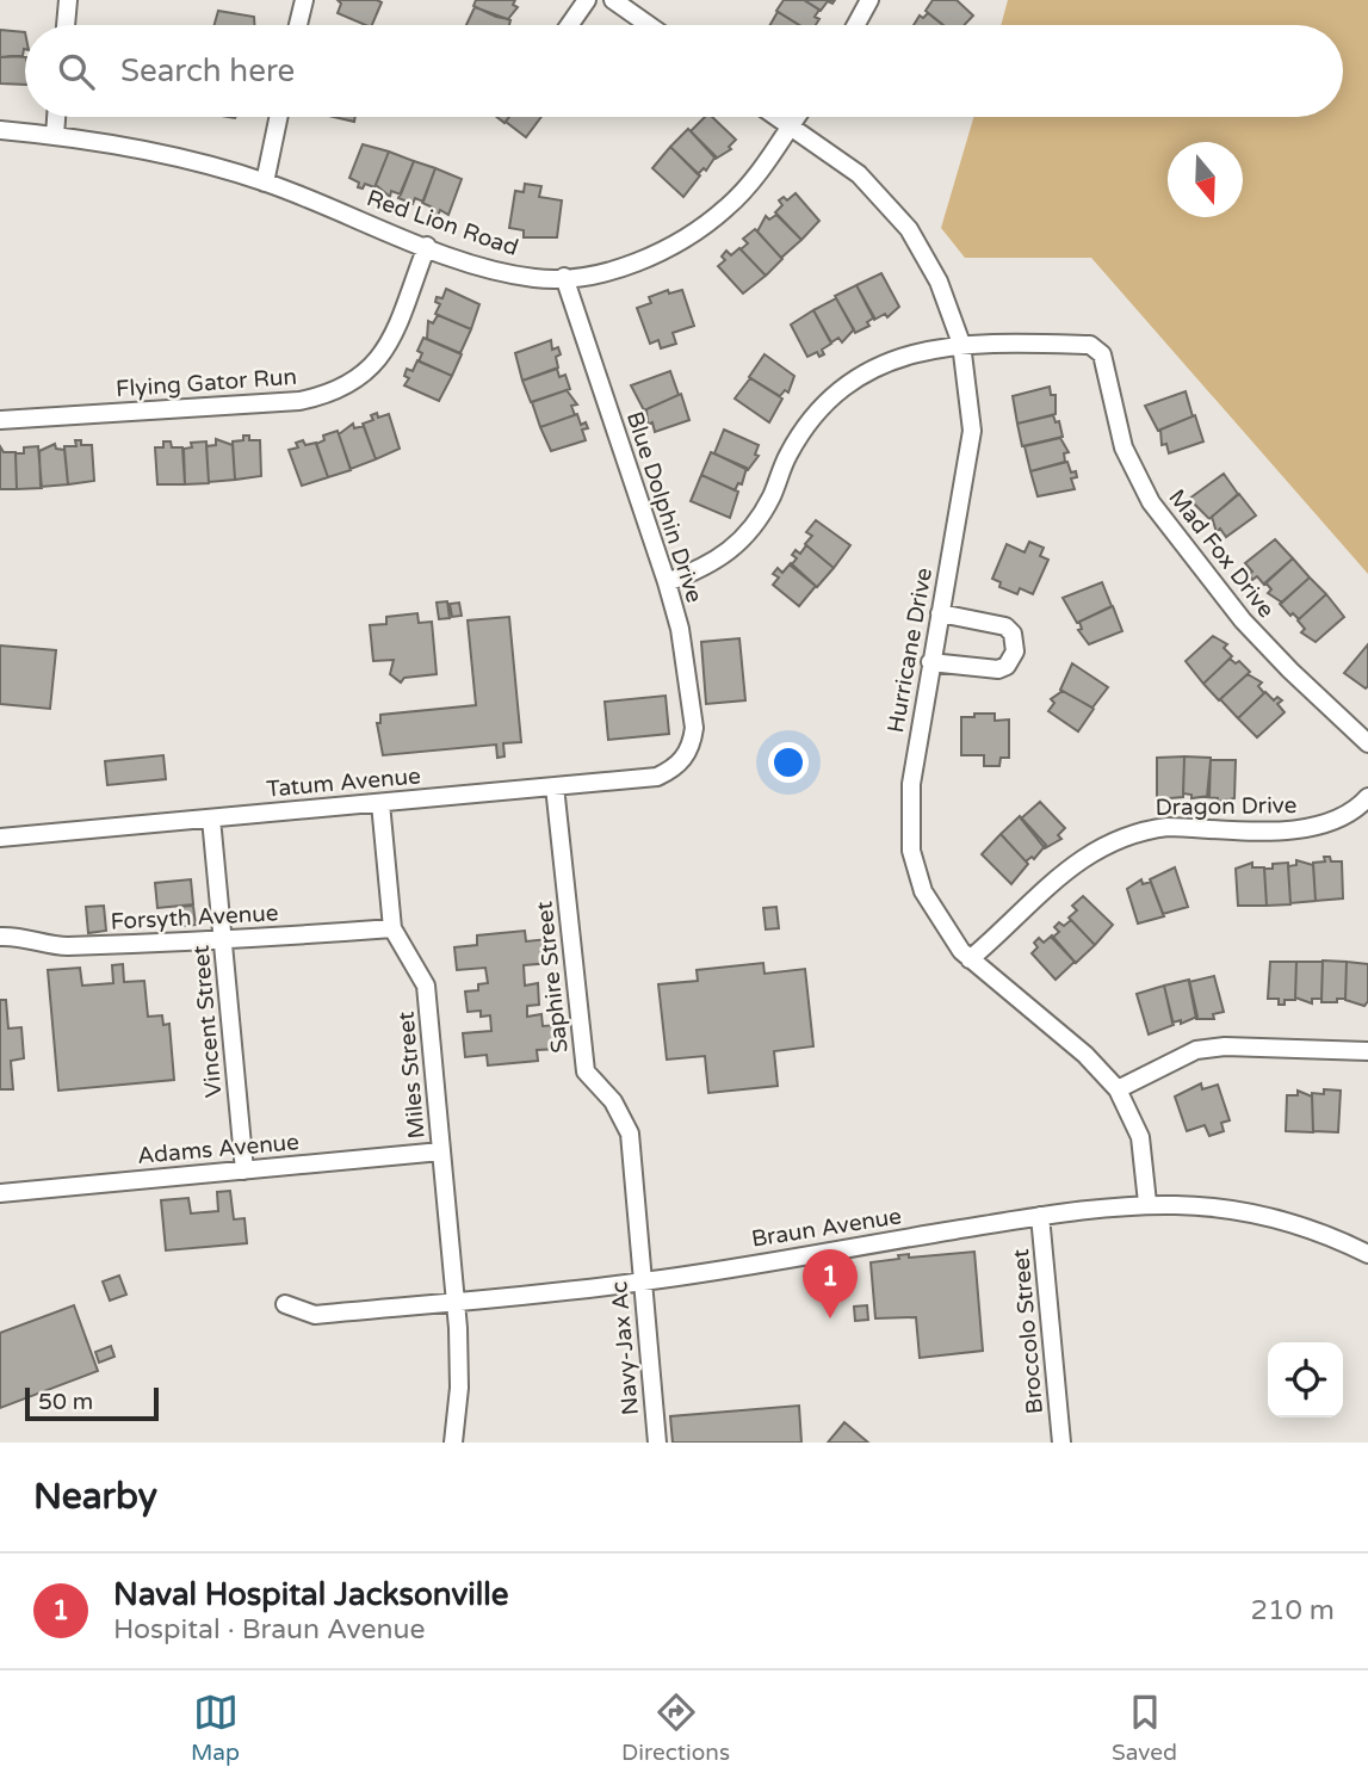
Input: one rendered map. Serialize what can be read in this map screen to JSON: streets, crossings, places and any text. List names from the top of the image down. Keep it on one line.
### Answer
{"streets":{"street":["Red Lion Road","Flying Gator Run","Blue Dolphin Drive","Mad Fox Drive","Hurricane Drive","Tatum Avenue","Dragon Drive","Forsyth Avenue","Saphire Street","Vincent Street","Miles Street","Adams Avenue","Braun Avenue","Broccolo Street","Navy-Jax Ac"]},"crossings":[["Red Lion Road","Flying Gator Run"],["Red Lion Road","Blue Dolphin Drive"],["Red Lion Road","Hurricane Drive"],["Blue Dolphin Drive","Tatum Avenue"],["Mad Fox Drive","Hurricane Drive"],["Hurricane Drive","Dragon Drive"],["Hurricane Drive","Braun Avenue"],["Tatum Avenue","Saphire Street"],["Tatum Avenue","Vincent Street"],["Tatum Avenue","Miles Street"],["Forsyth Avenue","Vincent Street"],["Forsyth Avenue","Miles Street"],["Saphire Street","Navy-Jax Ac"],["Vincent Street","Adams Avenue"],["Miles Street","Adams Avenue"],["Miles Street","Braun Avenue"],["Braun Avenue","Broccolo Street"],["Braun Avenue","Navy-Jax Ac"]],"scale_bar":"50 m","north":"bottom","page":{"search":"Search here","pins":"1","scale":"50 m","heading":"Nearby","list":[{"mark":"1","name":"Naval Hospital Jacksonville","note":"Hospital · Braun Avenue","value":"210 m"}],"nav":["Map","Directions","Saved"]}}
